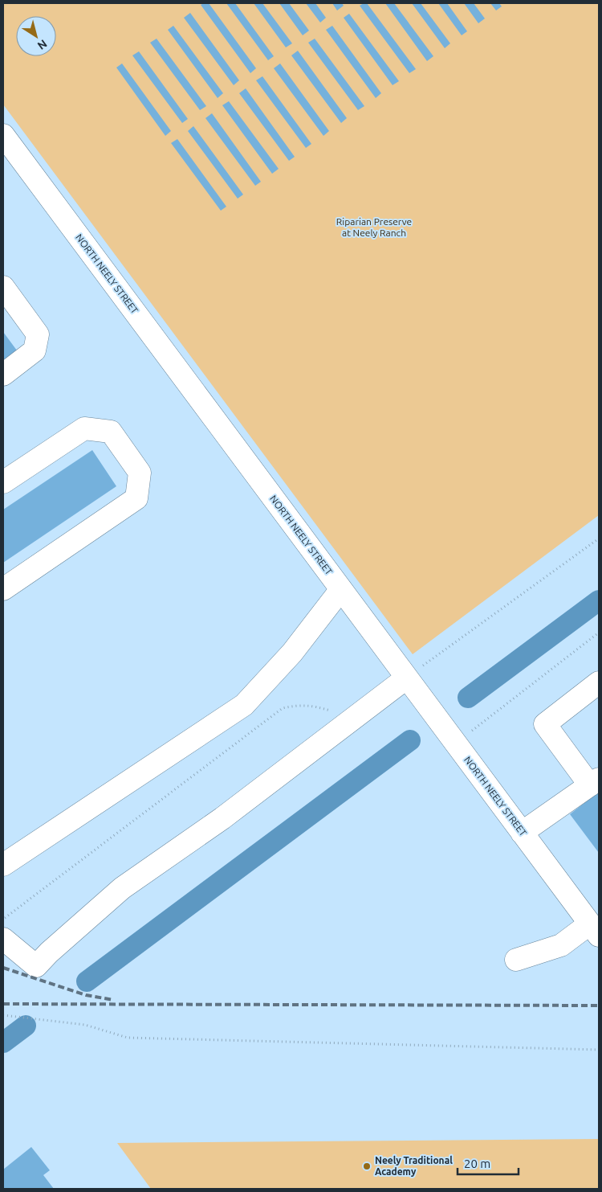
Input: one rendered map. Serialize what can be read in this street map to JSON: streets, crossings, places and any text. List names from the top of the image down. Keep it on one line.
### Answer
{"streets":{"street":["NORTH NEELY STREET"]},"parks":["Riparian Preserve at Neely Ranch"],"places":["Neely Traditional Academy"],"scale_bar":"20 m","north":"bottom right"}
